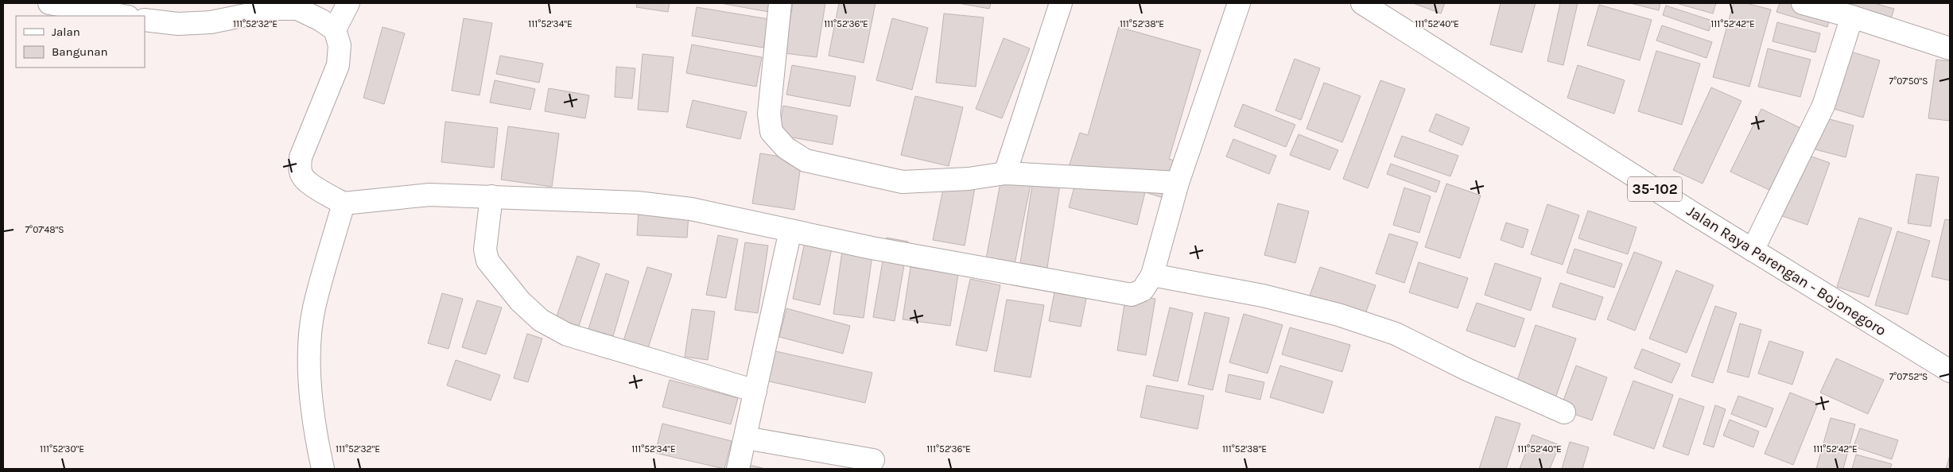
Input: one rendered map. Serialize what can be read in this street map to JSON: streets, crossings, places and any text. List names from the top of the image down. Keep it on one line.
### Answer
{"streets":{"street":["35-102","Jalan Raya Parengan - Bojonegoro"]},"legend":["Jalan","Bangunan"],"coordinates":["111°52'32\"E","111°52'34\"E","111°52'36\"E","111°52'38\"E","111°52'40\"E","111°52'42\"E","7°07'50\"S","7°07'48\"S","7°07'52\"S","111°52'30\"E"]}
